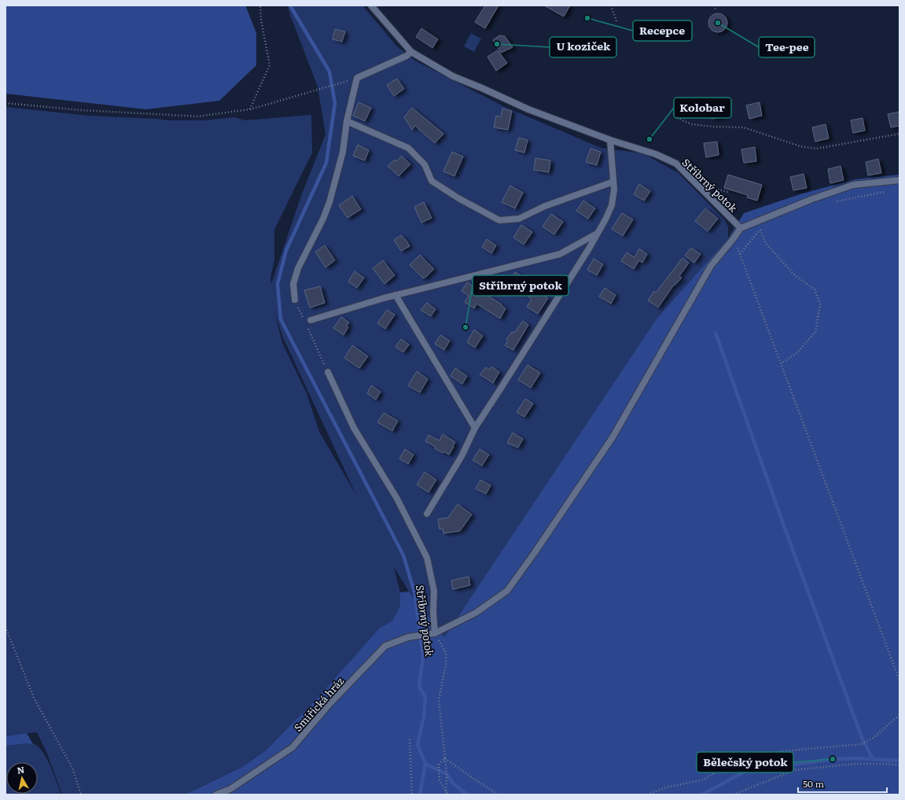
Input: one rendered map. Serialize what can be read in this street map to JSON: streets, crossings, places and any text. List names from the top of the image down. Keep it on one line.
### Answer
{"streets":{"lane":["Stříbrný potok","Smiřická hráz"]},"crossings":[["Stříbrný potok","Smiřická hráz"]],"water":["Stříbrný potok"],"places":["Recepce","Tee-pee","U koziček","Kolobar","Stříbrný potok","Bělečský potok"],"scale_bar":"50 m","north":"top"}
